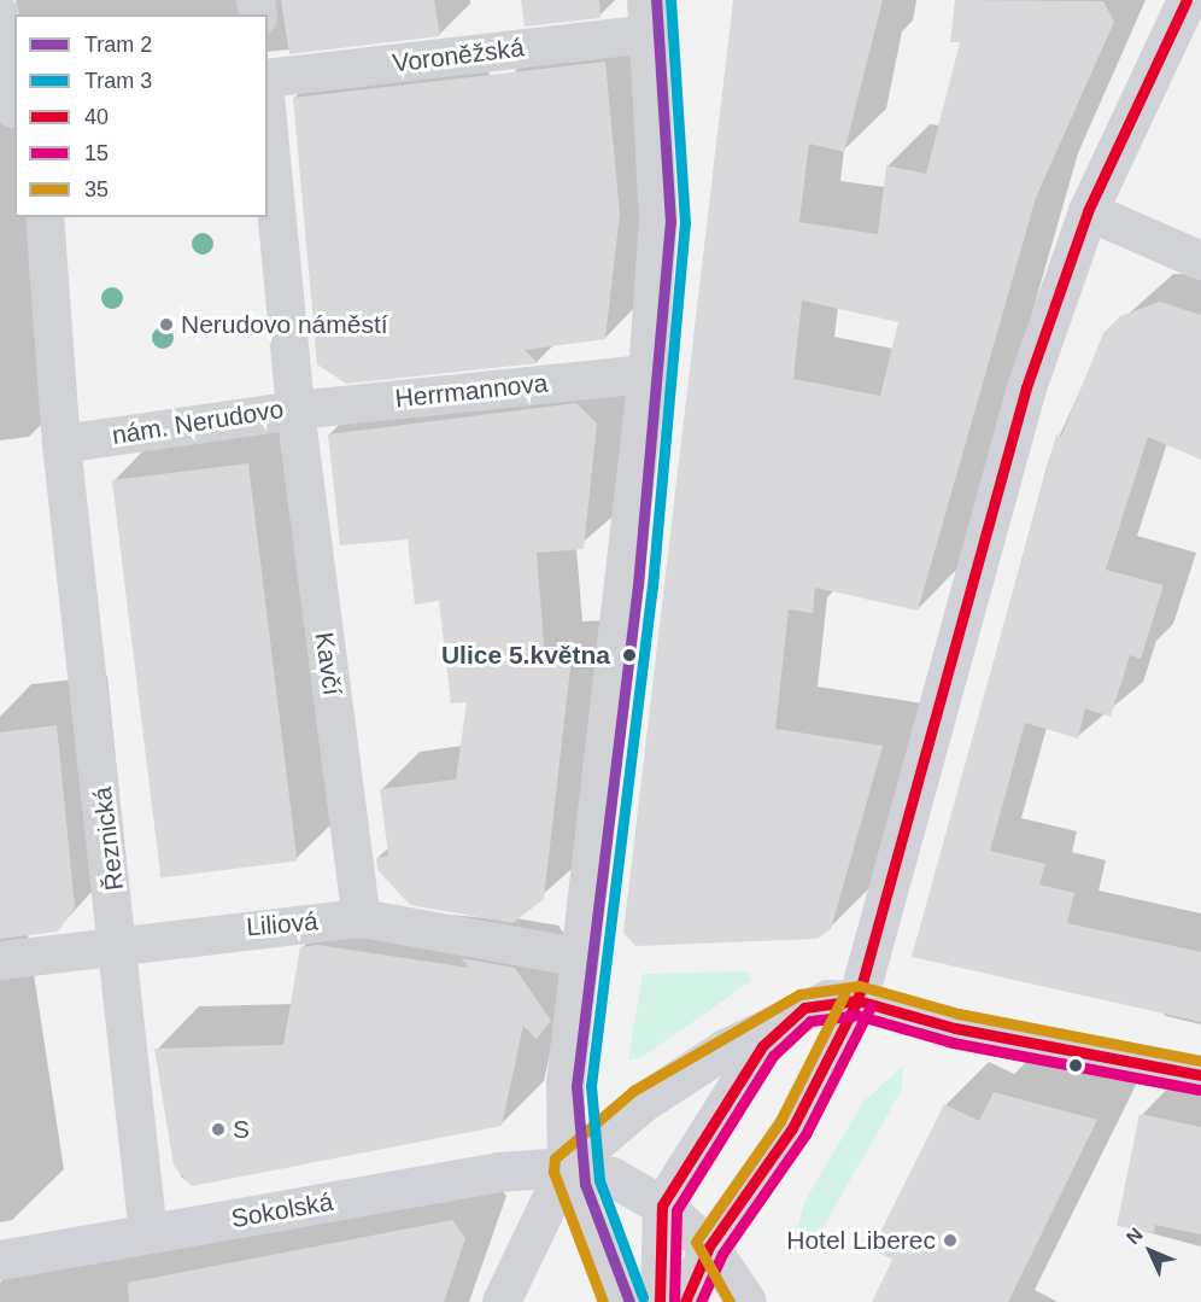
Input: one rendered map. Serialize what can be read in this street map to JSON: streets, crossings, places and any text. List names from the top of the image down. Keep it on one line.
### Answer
{"streets":{"main road":["Sokolská"],"street":["Voroněžská","Herrmannova","nám. Nerudovo","Kavčí","Řeznická","Liliová"]},"crossings":[["Herrmannova","nám. Nerudovo"],["Herrmannova","Kavčí"],["nám. Nerudovo","Kavčí"],["nám. Nerudovo","Řeznická"],["Kavčí","Liliová"],["Řeznická","Liliová"],["Řeznická","Sokolská"]],"places":["Nerudovo náměstí","Ulice 5.května","S","Hotel Liberec"],"lines":["tram line 2","tram line 3","transit line 40","transit line 35","transit line 15"],"legend":["Tram 2","Tram 3","40","15","35"],"north":"top left"}
